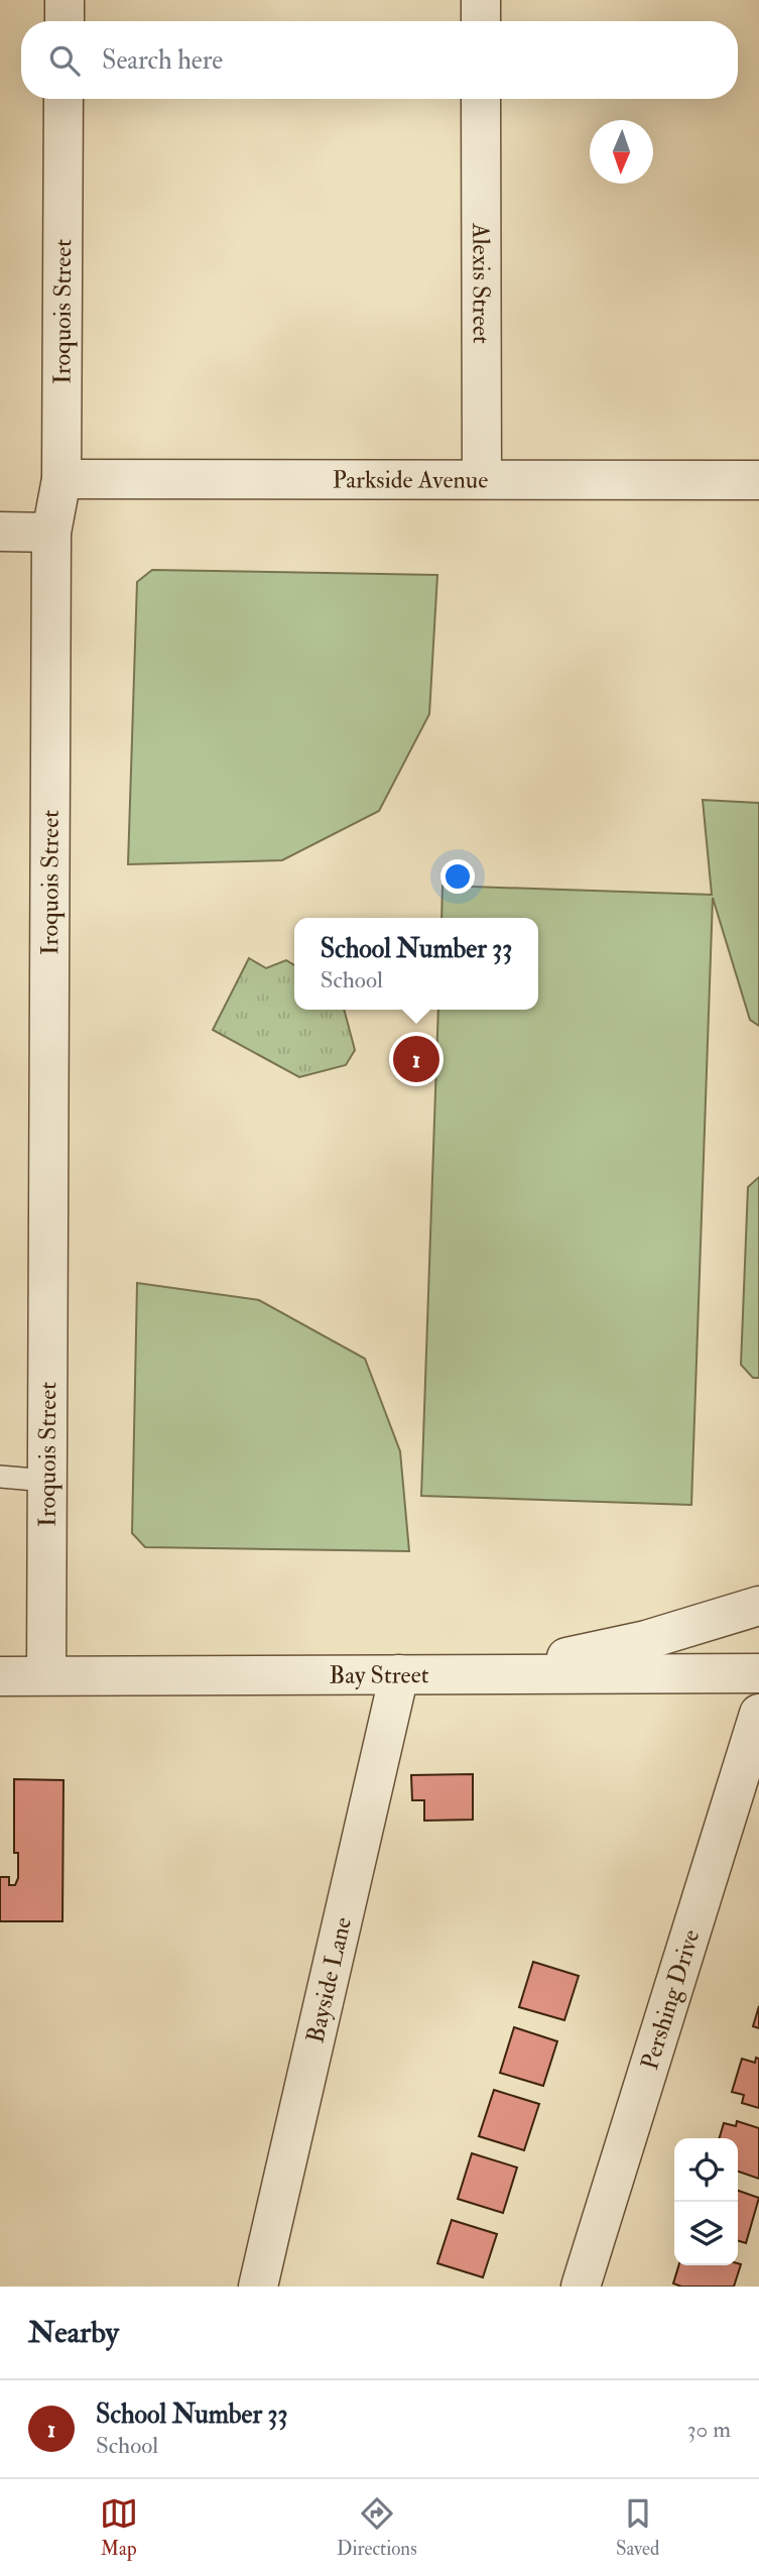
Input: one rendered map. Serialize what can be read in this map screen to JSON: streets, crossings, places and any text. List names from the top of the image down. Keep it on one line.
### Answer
{"streets":{"street":["Alexis Street","Iroquois Street","Parkside Avenue","Bay Street","Bayside Lane","Pershing Drive"]},"crossings":[["Alexis Street","Parkside Avenue"],["Iroquois Street","Parkside Avenue"],["Iroquois Street","Bay Street"],["Bay Street","Bayside Lane"]],"north":"bottom","page":{"search":"Search here","popup":["School Number 33","School"],"pins":"1","heading":"Nearby","list":[{"mark":"1","name":"School Number 33","note":"School","value":"30 m"}],"nav":["Map","Directions","Saved"]}}
